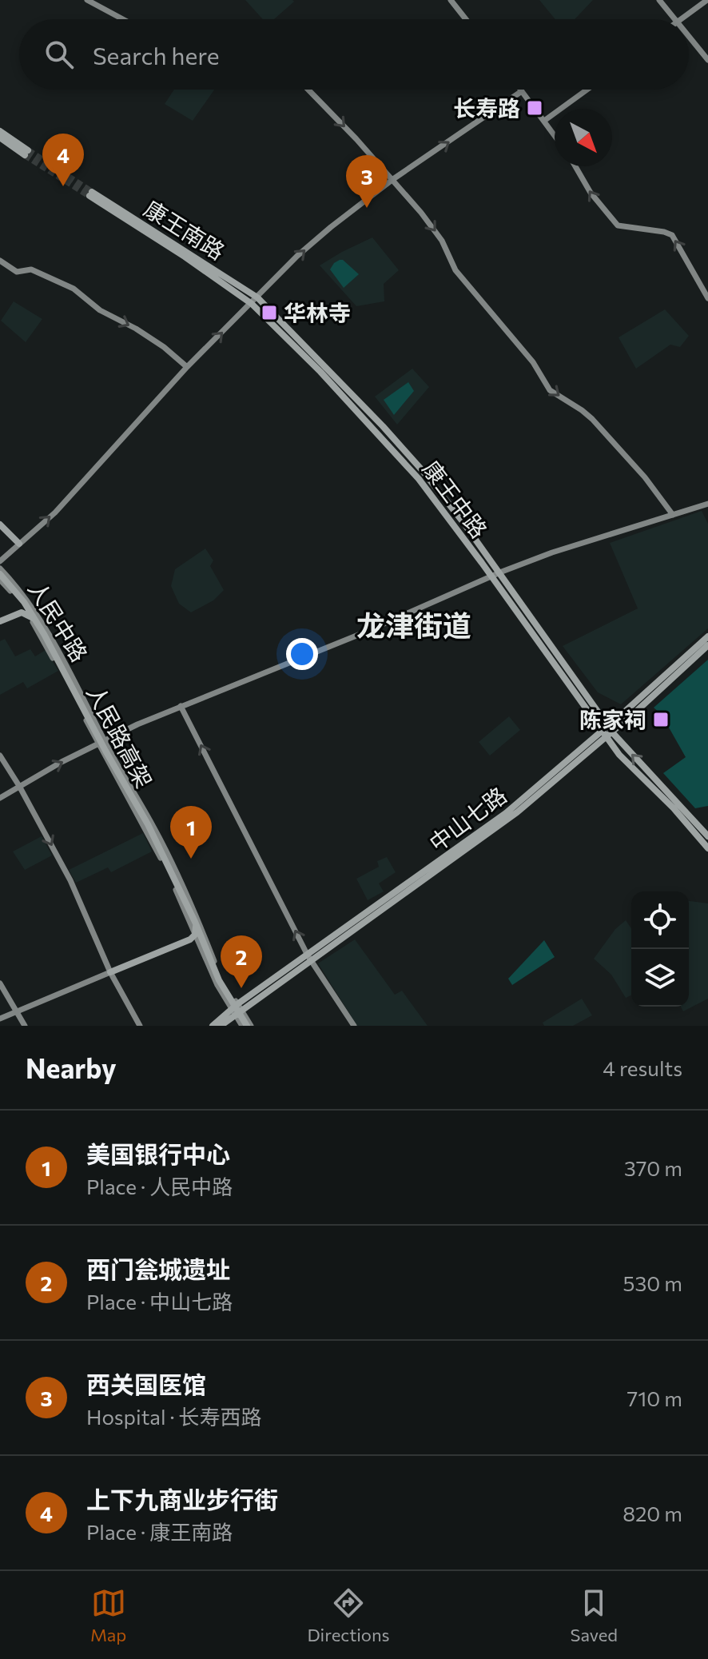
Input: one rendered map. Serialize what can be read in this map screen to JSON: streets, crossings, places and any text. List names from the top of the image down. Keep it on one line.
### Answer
{"streets":{"main road":["康王南路","康王中路","人民路高架","中山七路"],"street":["人民中路"]},"crossings":[["康王南路","康王中路"],["康王中路","中山七路"],["人民中路","人民路高架"],["人民中路","中山七路"]],"districts":["龙津街道"],"places":{"transit":["长寿路","华林寺","陈家祠"]},"north":"bottom right","page":{"search":"Search here","pins":["4","3","1","2"],"heading":["Nearby","4 results"],"list":[{"mark":"1","name":"美国银行中心","note":"Place · 人民中路","value":"370 m"},{"mark":"2","name":"西门瓮城遗址","note":"Place · 中山七路","value":"530 m"},{"mark":"3","name":"西关国医馆","note":"Hospital · 长寿西路","value":"710 m"},{"mark":"4","name":"上下九商业步行街","note":"Place · 康王南路","value":"820 m"}],"nav":["Map","Directions","Saved"]}}
